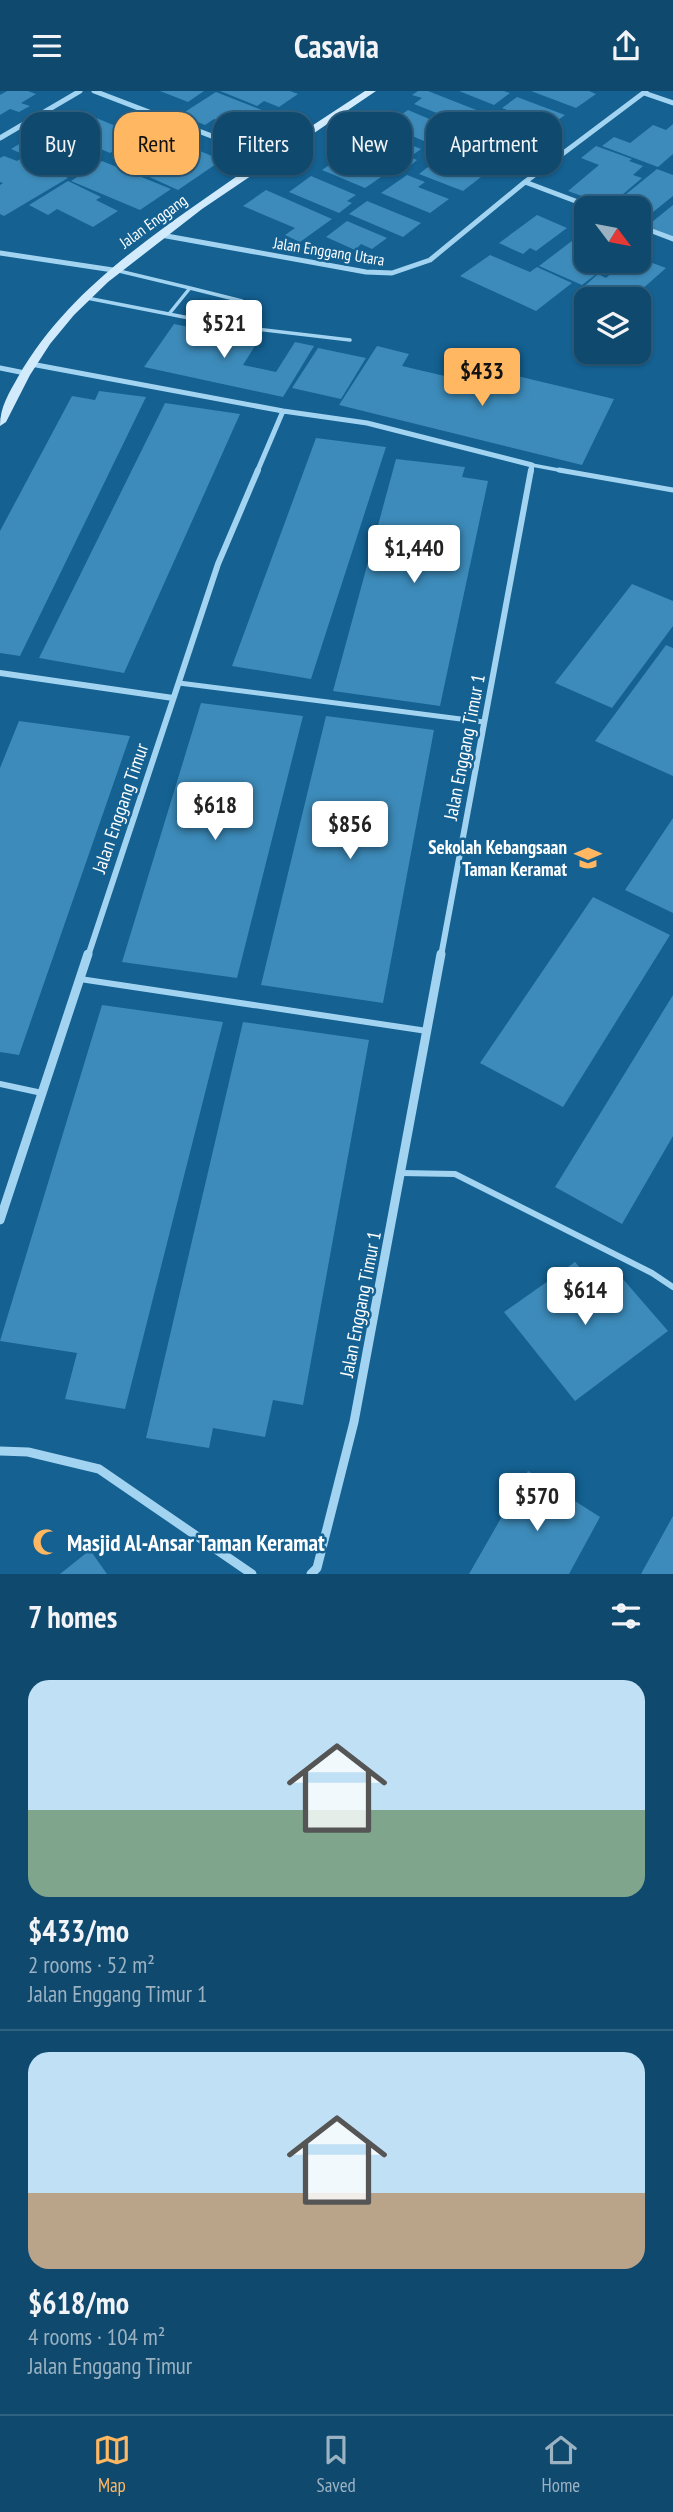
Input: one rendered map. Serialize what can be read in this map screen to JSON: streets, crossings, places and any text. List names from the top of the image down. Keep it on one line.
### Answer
{"streets":{"main road":["Jalan Enggang"],"street":["Jalan Enggang Utara","Jalan Enggang Timur 1","Jalan Enggang Timur"]},"crossings":[["Jalan Enggang","Jalan Enggang Utara"]],"places":{"school or university":["Sekolah Kebangsaan Taman Keramat"],"mosque":["Masjid Al-Ansar Taman Keramat"]},"north":"bottom right","page":{"header":"Casavia","chip":["Buy","Rent","Filters","New","Apartment"],"price":["$521","$433","$1,440","$618","$856","$614","$570"],"heading":"7 homes","list":[{"name":"$433/mo","note":"2 rooms · 52 m² · Jalan Enggang Timur 1"},{"name":"$618/mo","note":"4 rooms · 104 m² · Jalan Enggang Timur"}],"tabs":["Map","Saved","Home"]}}
